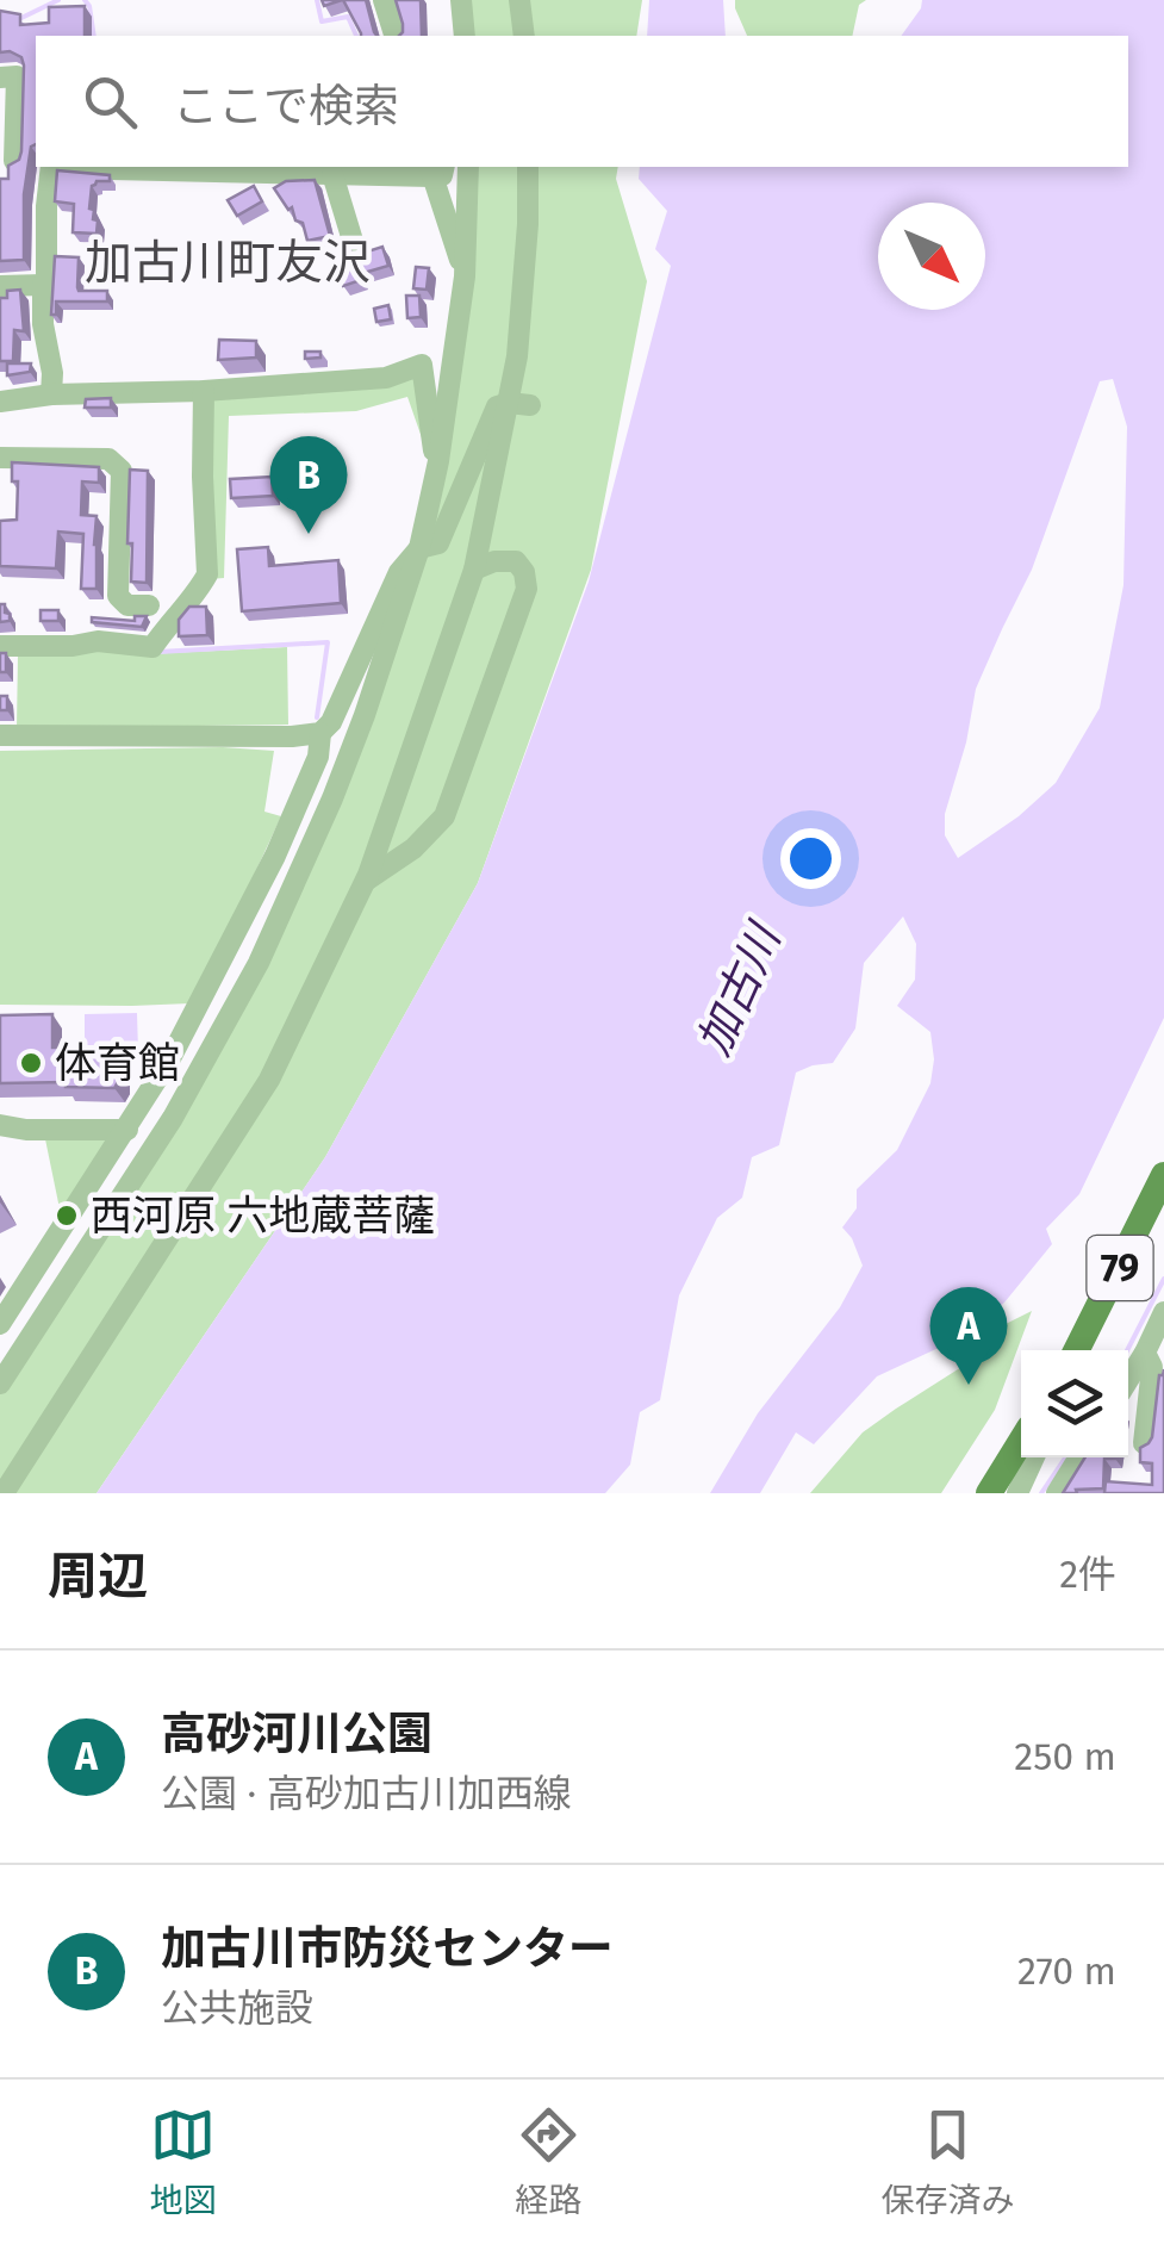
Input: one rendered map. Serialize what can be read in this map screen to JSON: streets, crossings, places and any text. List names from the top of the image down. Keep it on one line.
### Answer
{"streets":{"main road":["79"]},"districts":["加古川町友沢"],"water":["加古川"],"places":["体育館","西河原 六地蔵菩薩"],"north":"bottom right","page":{"search":"ここで検索","pins":["B","A"],"heading":["周辺","2件"],"list":[{"mark":"A","name":"高砂河川公園","note":"公園 · 高砂加古川加西線","value":"250 m"},{"mark":"B","name":"加古川市防災センター","note":"公共施設","value":"270 m"}],"nav":["地図","経路","保存済み"]}}
